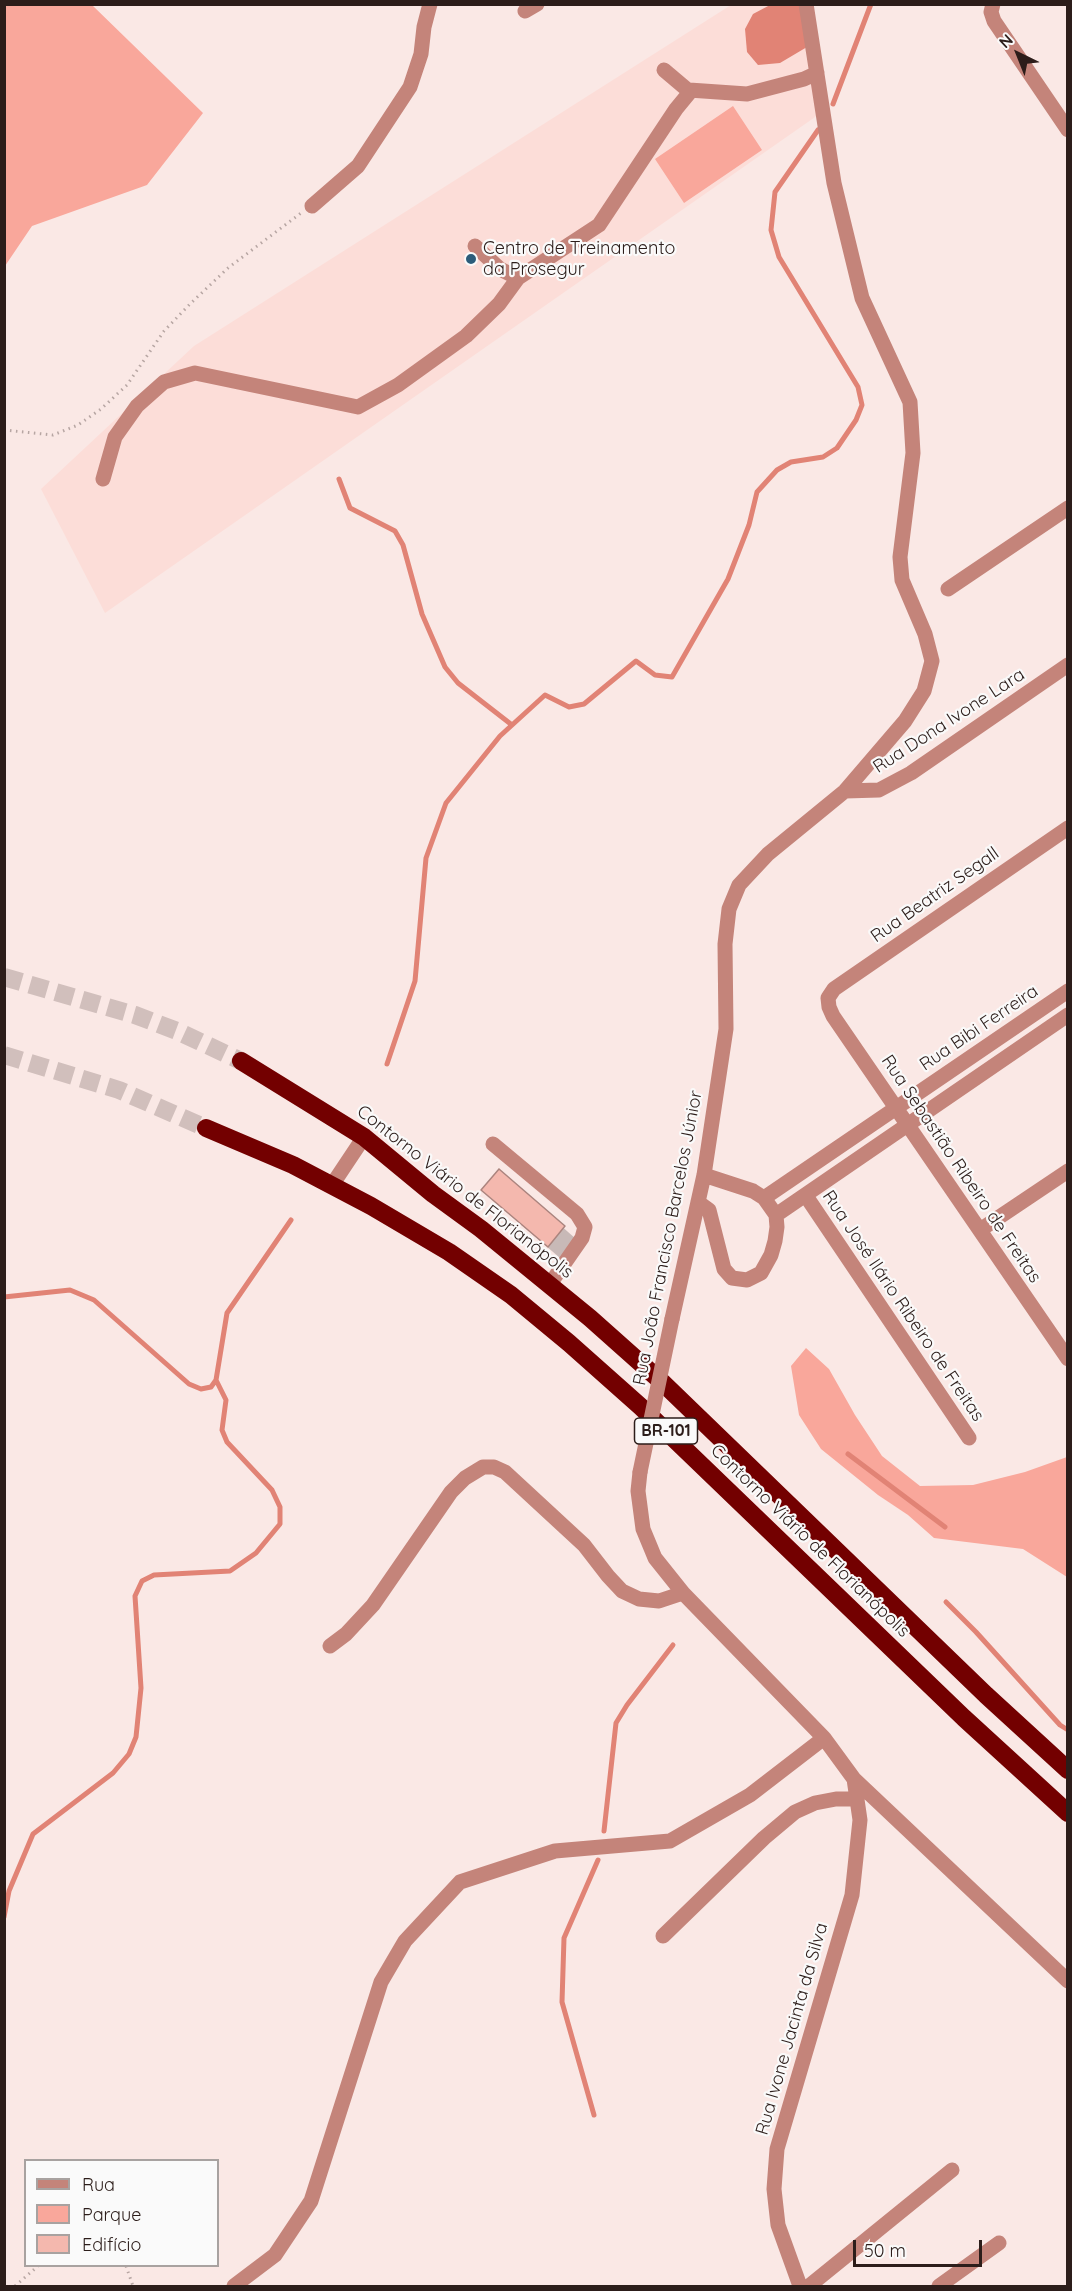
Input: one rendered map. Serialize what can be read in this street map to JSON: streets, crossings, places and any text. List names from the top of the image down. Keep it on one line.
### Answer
{"streets":{"highway":["Contorno Viário de Florianópolis","BR-101"],"street":["Rua Dona Ivone Lara","Rua Beatriz Segall","Rua Bibi Ferreira","Rua Sebastião Ribeiro de Freitas","Rua João Francisco Barcelos Júnior","Rua José Ilário Ribeiro de Freitas","Rua Ivone Jacinta da Silva"]},"crossings":[["Rua Dona Ivone Lara","Rua João Francisco Barcelos Júnior"],["Rua Beatriz Segall","Rua Sebastião Ribeiro de Freitas"],["Rua Bibi Ferreira","Rua Sebastião Ribeiro de Freitas"],["Rua João Francisco Barcelos Júnior","Rua Ivone Jacinta da Silva"]],"places":["Centro de Treinamento da Prosegur"],"legend":["Rua","Parque","Edifício"],"scale_bar":"50 m","north":"top left"}
